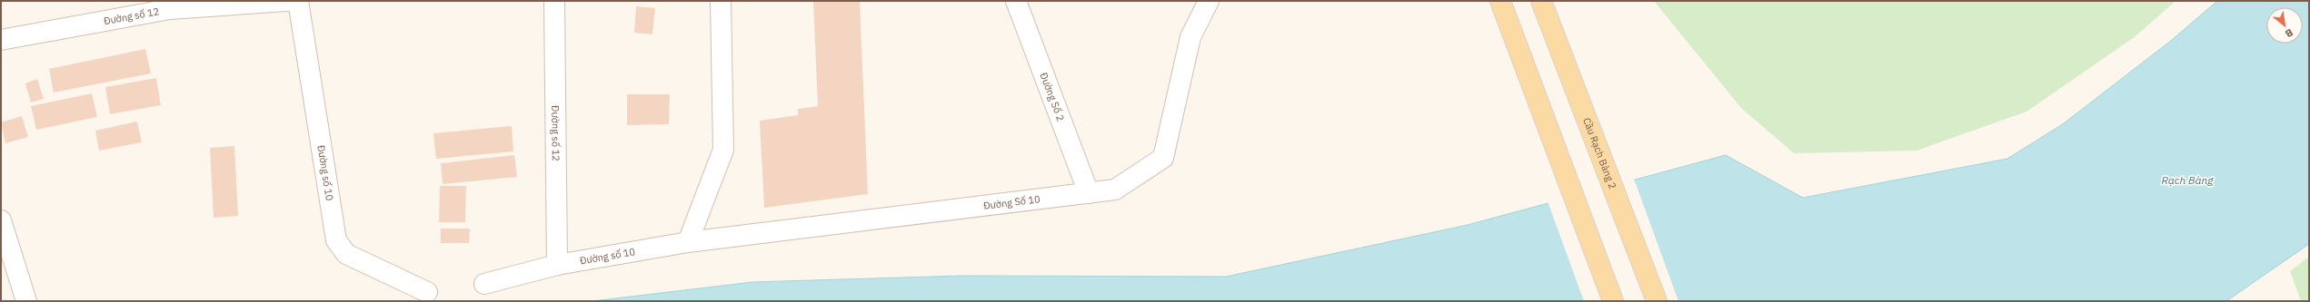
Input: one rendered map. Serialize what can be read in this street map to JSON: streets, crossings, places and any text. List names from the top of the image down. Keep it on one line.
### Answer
{"streets":{"main road":["Cầu Rạch Bàng 2"],"street":["Đường số 12","Đường Số 2","Đường số 10","Đường Số 10"]},"crossings":[["Đường số 12","Đường số 10"],["Đường Số 2","Đường Số 10"],["Đường số 10","Đường Số 10"]],"water":["Rạch Bàng"],"north":"bottom right"}
